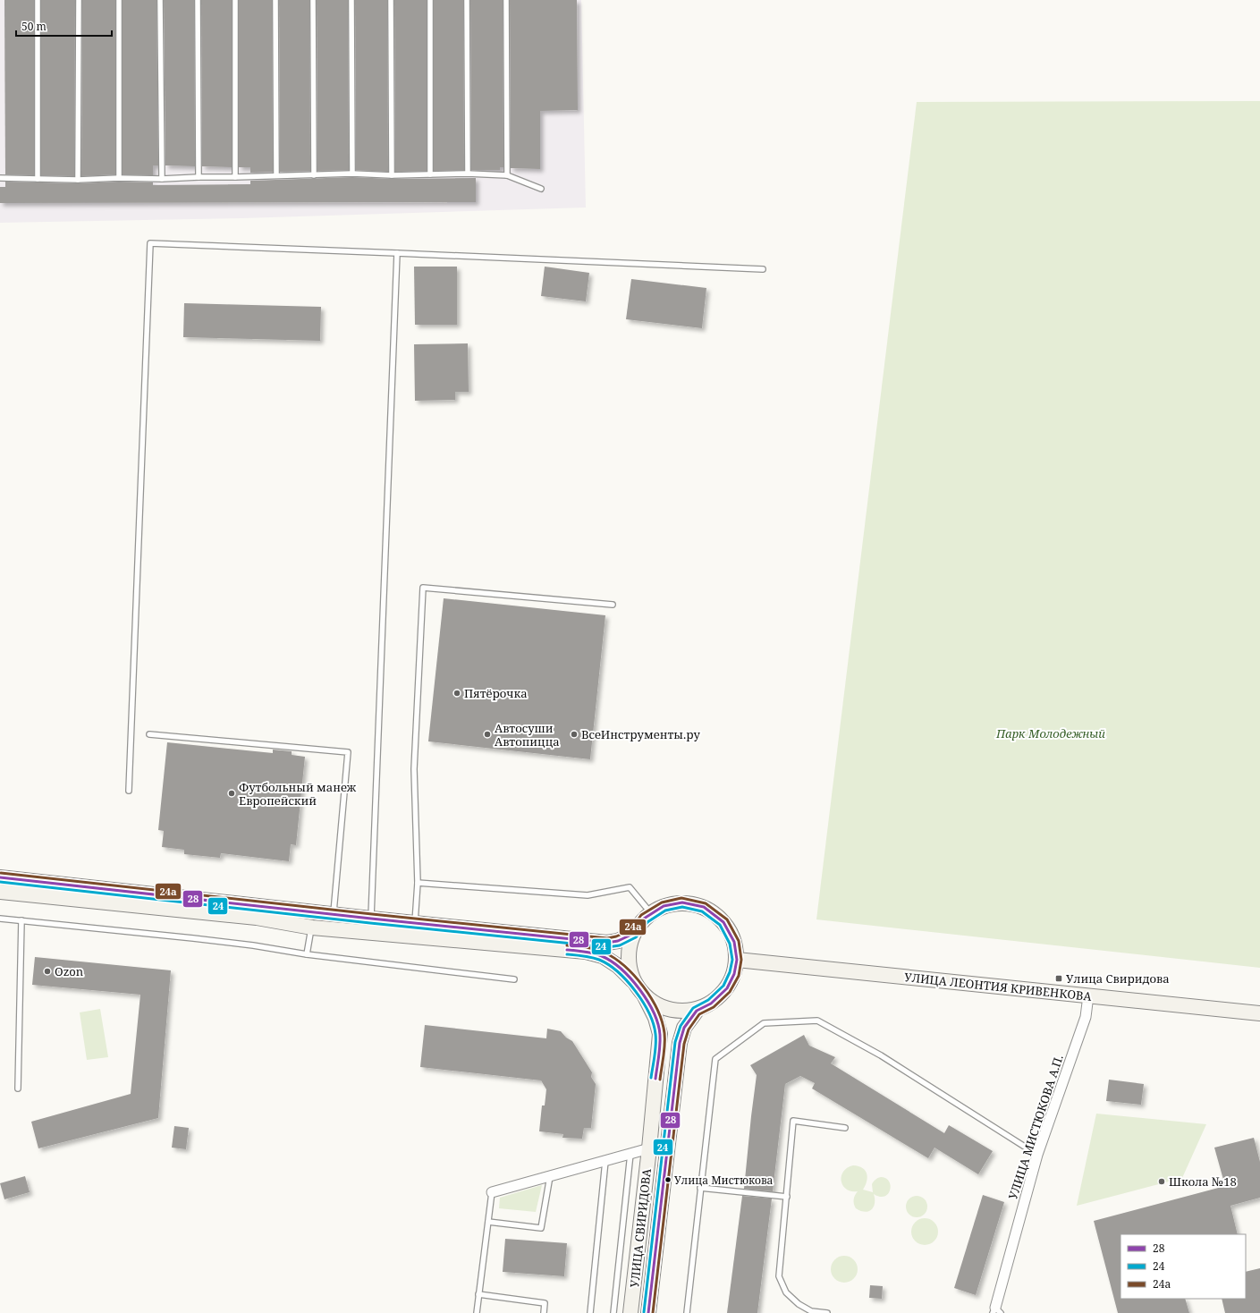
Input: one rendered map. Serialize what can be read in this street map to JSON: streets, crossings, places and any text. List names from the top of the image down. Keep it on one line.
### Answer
{"streets":{"street":["УЛИЦА ЛЕОНТИЯ КРИВЕНКОВА","УЛИЦА МИСТЮКОВА А.П.","УЛИЦА СВИРИДОВА"]},"crossings":[["УЛИЦА ЛЕОНТИЯ КРИВЕНКОВА","УЛИЦА МИСТЮКОВА А.П."],["УЛИЦА ЛЕОНТИЯ КРИВЕНКОВА","УЛИЦА СВИРИДОВА"]],"parks":["Парк Молодежный"],"places":{"other":["Пятёрочка","Автосуши Автопицца","ВсеИнструменты.ру","Футбольный манеж Европейский","Ozon","Улица Мистюкова","Школа №18"],"transit":["Улица Свиридова"]},"lines":["transit line 24a","transit line 28","transit line 24"],"legend":["28","24","24a"],"scale_bar":"50 m"}
